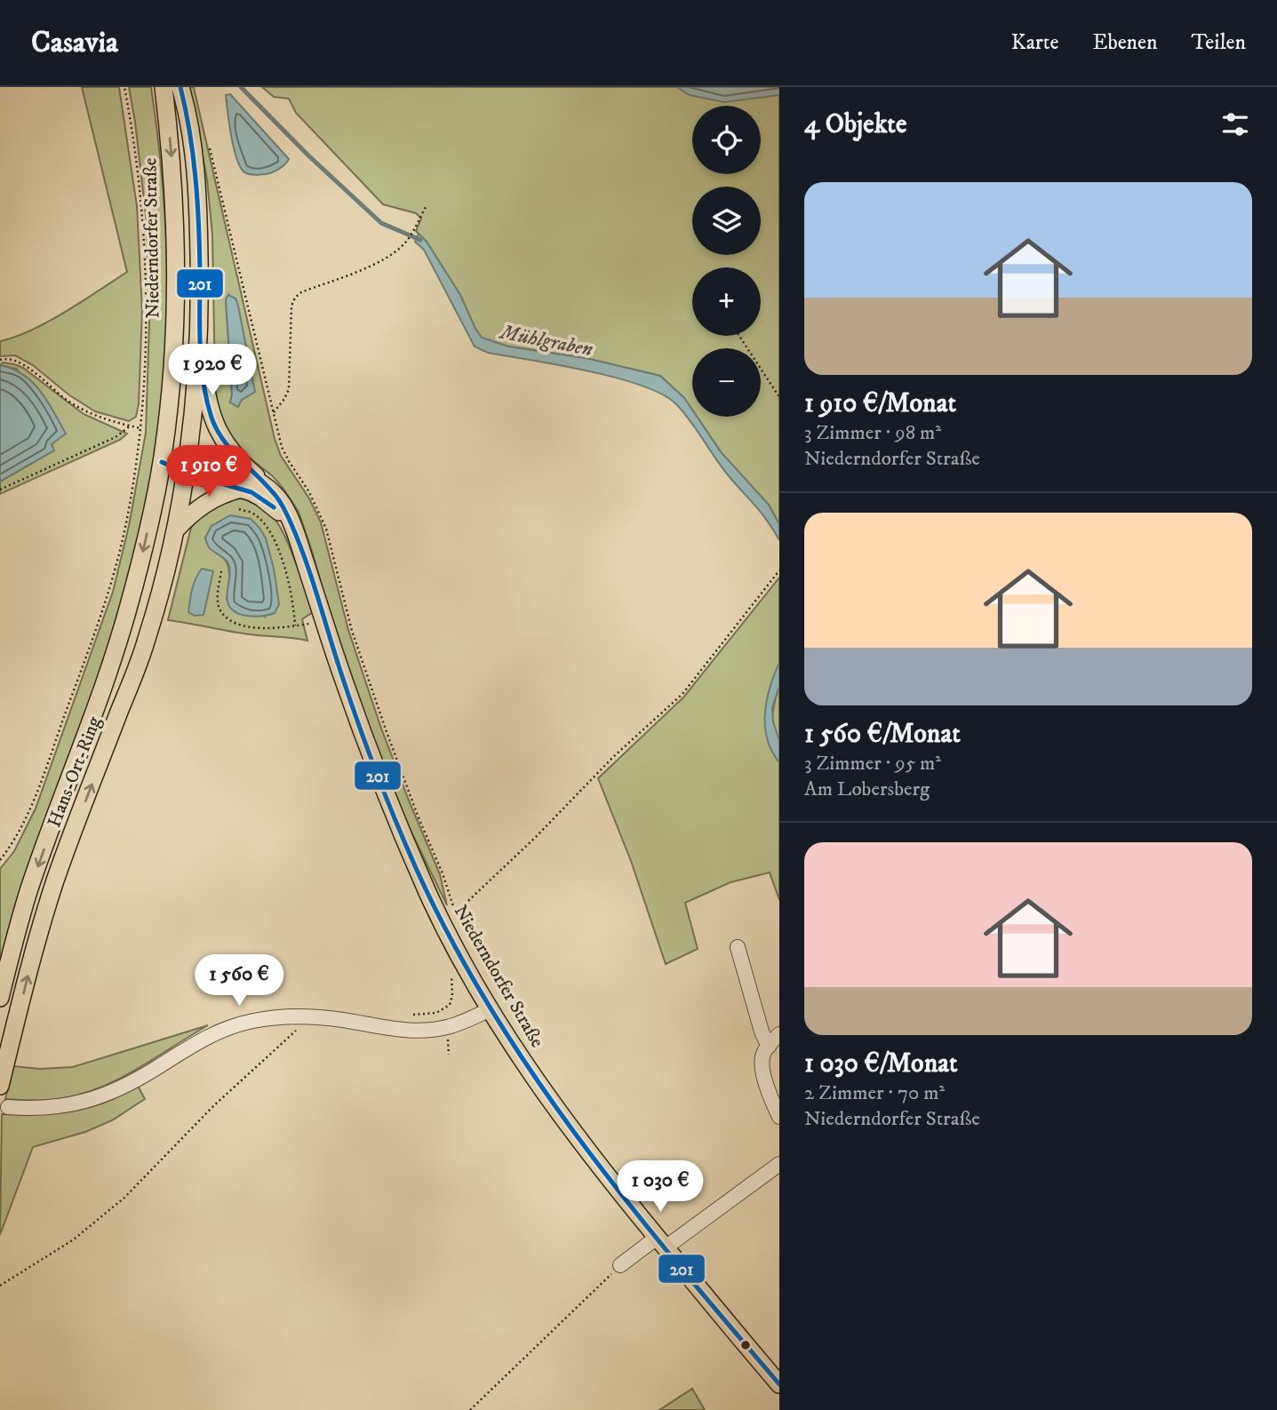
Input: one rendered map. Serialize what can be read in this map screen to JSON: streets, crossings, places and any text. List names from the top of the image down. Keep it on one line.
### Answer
{"streets":{"main road":["Niederndorfer Straße","Hans-Ort-Ring"]},"crossings":[["Niederndorfer Straße","Hans-Ort-Ring"]],"water":["Mühlgraben"],"lines":["transit line 201"],"page":{"header":"Casavia","nav":["Karte","Ebenen","Teilen"],"heading":"4 Objekte","map_buttons":["+","−"],"list":[{"name":"1 910 €/Monat","note":"3 Zimmer · 98 m² · Niederndorfer Straße"},{"name":"1 560 €/Monat","note":"3 Zimmer · 95 m² · Am Lobersberg"},{"name":"1 030 €/Monat","note":"2 Zimmer · 70 m² · Niederndorfer Straße"}],"price":["1 920 €","1 910 €","1 560 €","1 030 €"]}}
